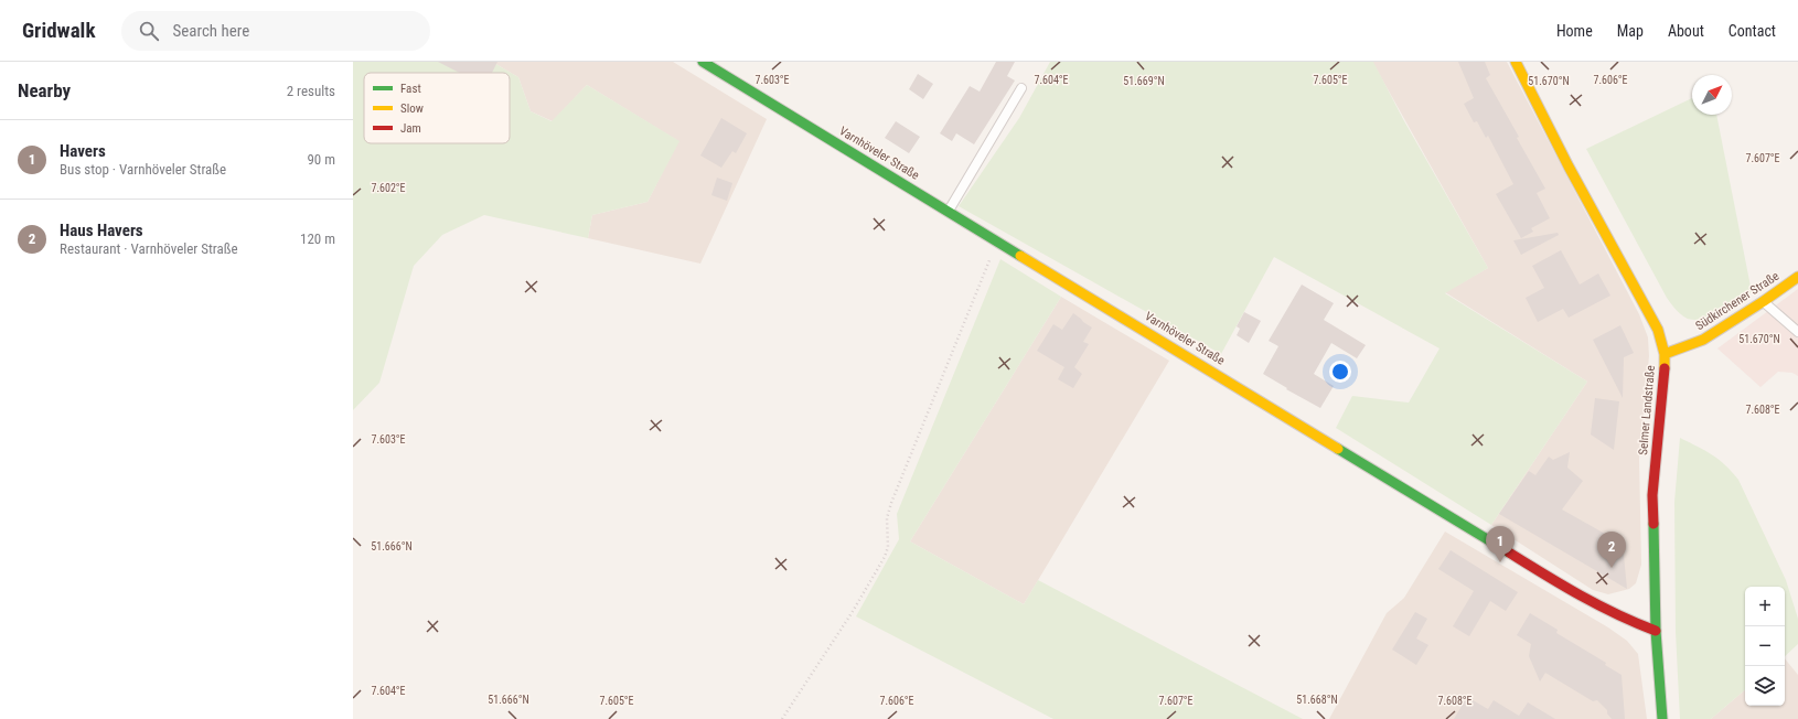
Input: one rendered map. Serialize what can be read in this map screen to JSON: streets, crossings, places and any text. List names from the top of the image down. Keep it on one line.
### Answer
{"streets":{"street":["Varnhöveler Straße","Südkirchener Straße","Selmer Landstraße"]},"crossings":[["Varnhöveler Straße","Selmer Landstraße"],["Südkirchener Straße","Selmer Landstraße"]],"legend":["Fast","Slow","Jam"],"north":"top right","page":{"header":"Gridwalk","search":"Search here","nav":["Home","Map","About","Contact"],"heading":["Nearby","2 results"],"list":[{"mark":"1","name":"Havers","note":"Bus stop · Varnhöveler Straße","value":"90 m"},{"mark":"2","name":"Haus Havers","note":"Restaurant · Varnhöveler Straße","value":"120 m"}],"pins":["1","2"],"map_buttons":["+","−"]},"coordinates":["7.604°E","7.603°E","7.605°E","7.606°E","51.669°N","51.670°N","7.607°E","7.602°E","7.608°E","51.666°N","51.668°N"]}
